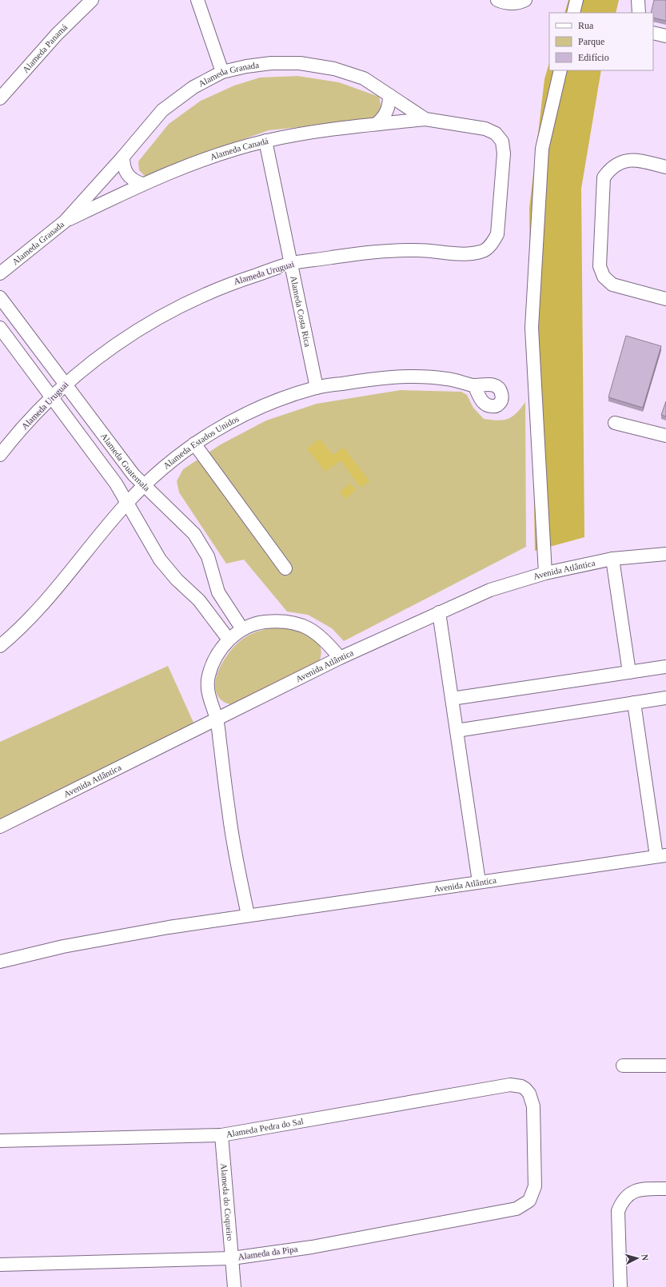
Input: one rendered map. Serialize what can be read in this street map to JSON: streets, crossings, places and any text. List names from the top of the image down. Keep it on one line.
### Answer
{"streets":{"street":["Alameda Panamá","Alameda Granada","Alameda Canadá","Alameda Uruguai","Alameda Costa Rica","Alameda Estados Unidos","Alameda Guatemala","Avenida Atlântica","Alameda Pedra do Sal","Alameda do Coqueiro","Alameda da Pipa"]},"crossings":[["Alameda Granada","Alameda Canadá"],["Alameda Granada","Alameda Uruguai"],["Alameda Canadá","Alameda Costa Rica"],["Alameda Uruguai","Alameda Costa Rica"],["Alameda Uruguai","Alameda Guatemala"],["Alameda Costa Rica","Alameda Estados Unidos"],["Alameda Estados Unidos","Alameda Guatemala"],["Alameda Pedra do Sal","Alameda do Coqueiro"],["Alameda Pedra do Sal","Alameda da Pipa"],["Alameda do Coqueiro","Alameda da Pipa"]],"legend":["Rua","Parque","Edifício"],"north":"right"}
